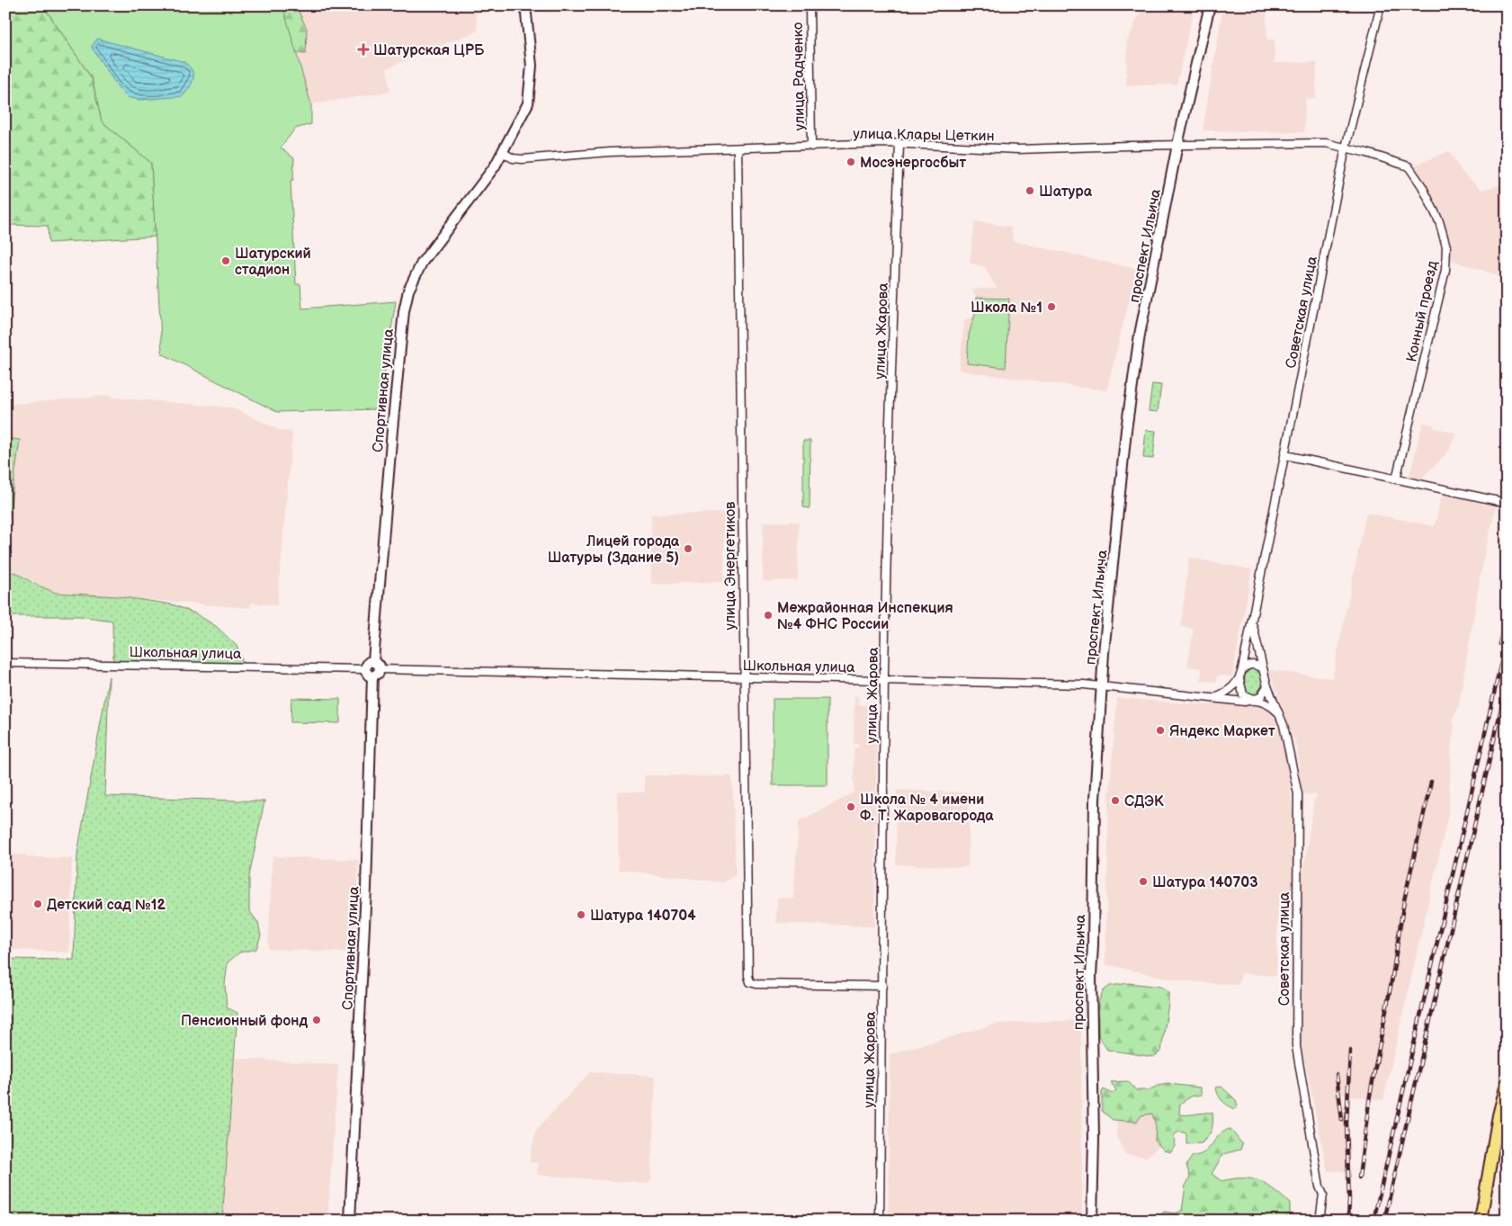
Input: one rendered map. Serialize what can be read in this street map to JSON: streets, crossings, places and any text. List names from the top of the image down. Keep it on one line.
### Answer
{"streets":{"street":["улица Радченко","улица Клары Цеткин","проспект Ильича","Конный проезд","Советская улица","улица Жарова","Спортивная улица","улица Энергетиков","Школьная улица"]},"crossings":[["улица Радченко","улица Клары Цеткин"],["улица Клары Цеткин","проспект Ильича"],["улица Клары Цеткин","Конный проезд"],["улица Клары Цеткин","Советская улица"],["улица Клары Цеткин","улица Жарова"],["улица Клары Цеткин","Спортивная улица"],["улица Клары Цеткин","улица Энергетиков"],["проспект Ильича","Школьная улица"],["Конный проезд","Советская улица"],["Советская улица","Школьная улица"],["улица Жарова","улица Энергетиков"],["улица Жарова","Школьная улица"],["Спортивная улица","Школьная улица"],["улица Энергетиков","Школьная улица"]],"places":{"health":["Шатурская ЦРБ"],"other":["Мосэнергосбыт","Шатура","Шатурский стадион","Школа №1","Лицей города Шатуры (Здание 5)","Межрайонная Инспекция №4 ФНС России","Яндекс Маркет","СДЭК","Школа № 4 имени Ф. Т. Жаровагорода","Шатура 140703","Детский сад №12","Шатура 140704","Пенсионный фонд"]}}
